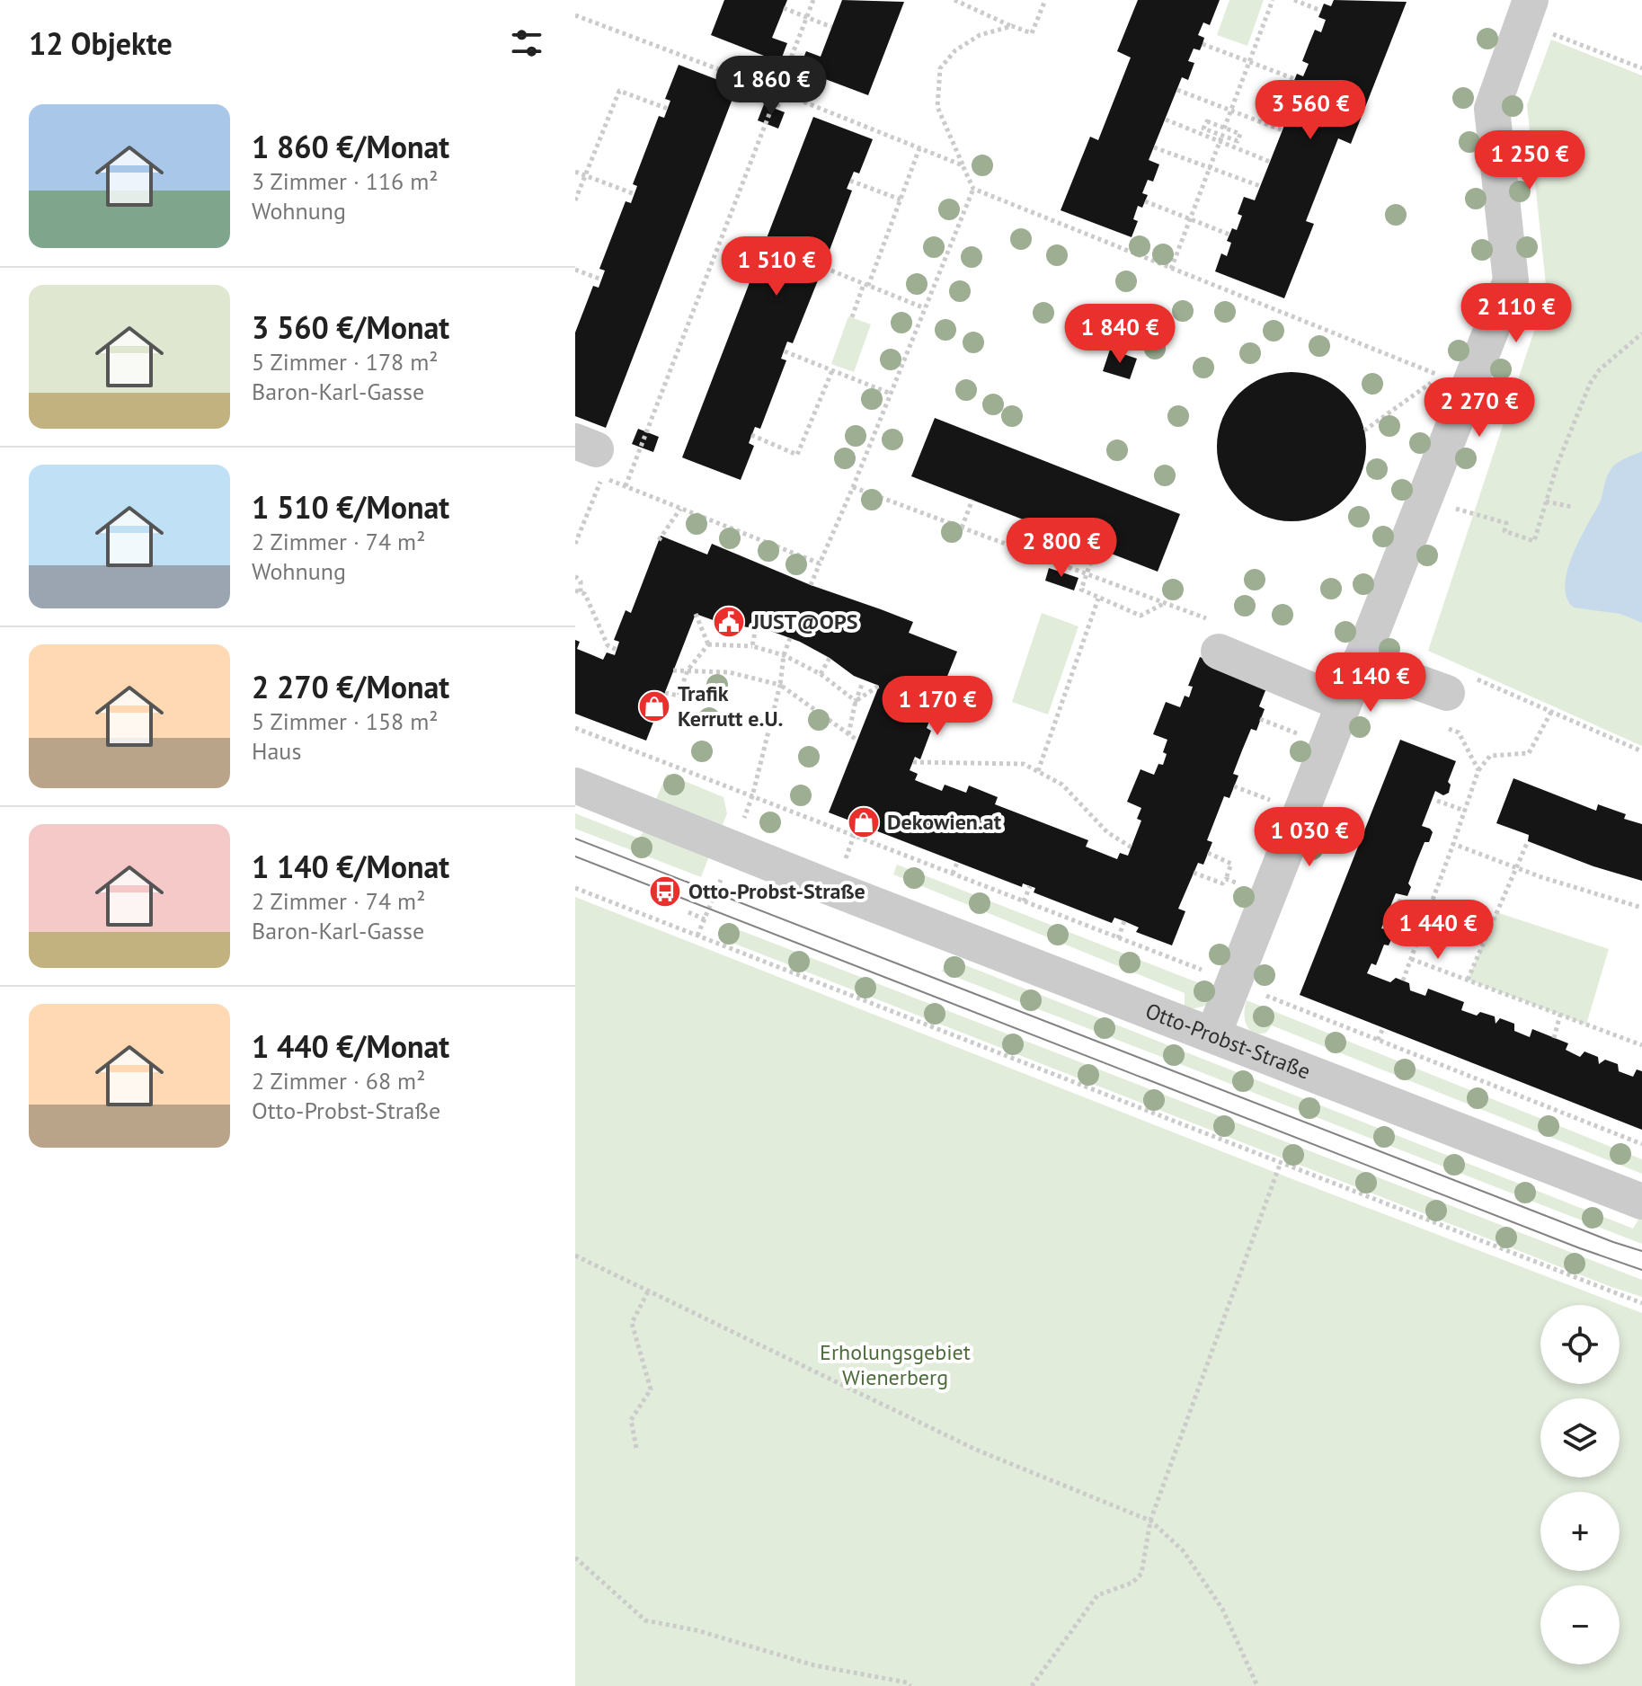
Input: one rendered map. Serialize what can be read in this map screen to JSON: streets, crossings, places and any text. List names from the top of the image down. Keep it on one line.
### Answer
{"streets":{"street":["Otto-Probst-Straße"]},"parks":["Erholungsgebiet Wienerberg"],"places":{"public building":["JUST@OPS"],"shop":["Trafik Kerrutt e.U.","Dekowien.at"],"bus stop":["Otto-Probst-Straße"]},"page":{"heading":"12 Objekte","price":["1 860 €","3 560 €","1 250 €","1 510 €","2 110 €","1 840 €","2 270 €","2 800 €","1 140 €","1 170 €","1 030 €","1 440 €"],"list":[{"name":"1 860 €/Monat","note":"3 Zimmer · 116 m² · Wohnung"},{"name":"3 560 €/Monat","note":"5 Zimmer · 178 m² · Baron-Karl-Gasse"},{"name":"1 510 €/Monat","note":"2 Zimmer · 74 m² · Wohnung"},{"name":"2 270 €/Monat","note":"5 Zimmer · 158 m² · Haus"},{"name":"1 140 €/Monat","note":"2 Zimmer · 74 m² · Baron-Karl-Gasse"},{"name":"1 440 €/Monat","note":"2 Zimmer · 68 m² · Otto-Probst-Straße"}],"map_buttons":["+","−"]}}
